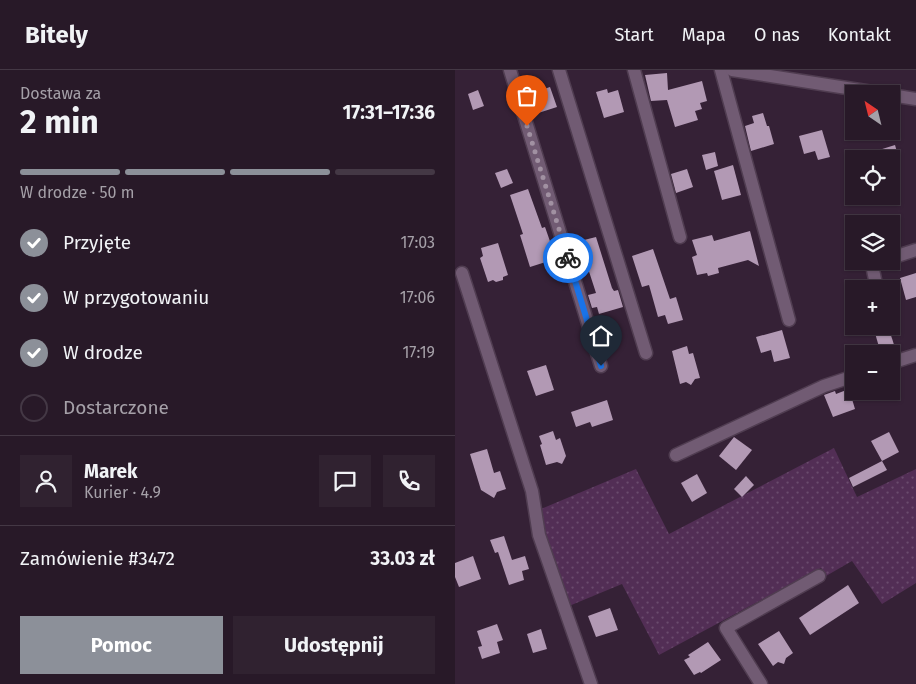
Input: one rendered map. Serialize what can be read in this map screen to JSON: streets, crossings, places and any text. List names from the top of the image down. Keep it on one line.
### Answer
{"north":"top left","page":{"header":"Bitely","nav":["Start","Mapa","O nas","Kontakt"],"heading":["2 min","Dostawa za","17:31–17:36"],"panel":["Marek","Kurier · 4.9","Zamówienie #3472","33.03 zł"],"map_buttons":["+","−"],"bar":"W drodze · 50 m","list":[["Przyjęte","17:03"],["W przygotowaniu","17:06"],["W drodze","17:19"],"Dostarczone"],"buttons":["Pomoc","Udostępnij"]}}
